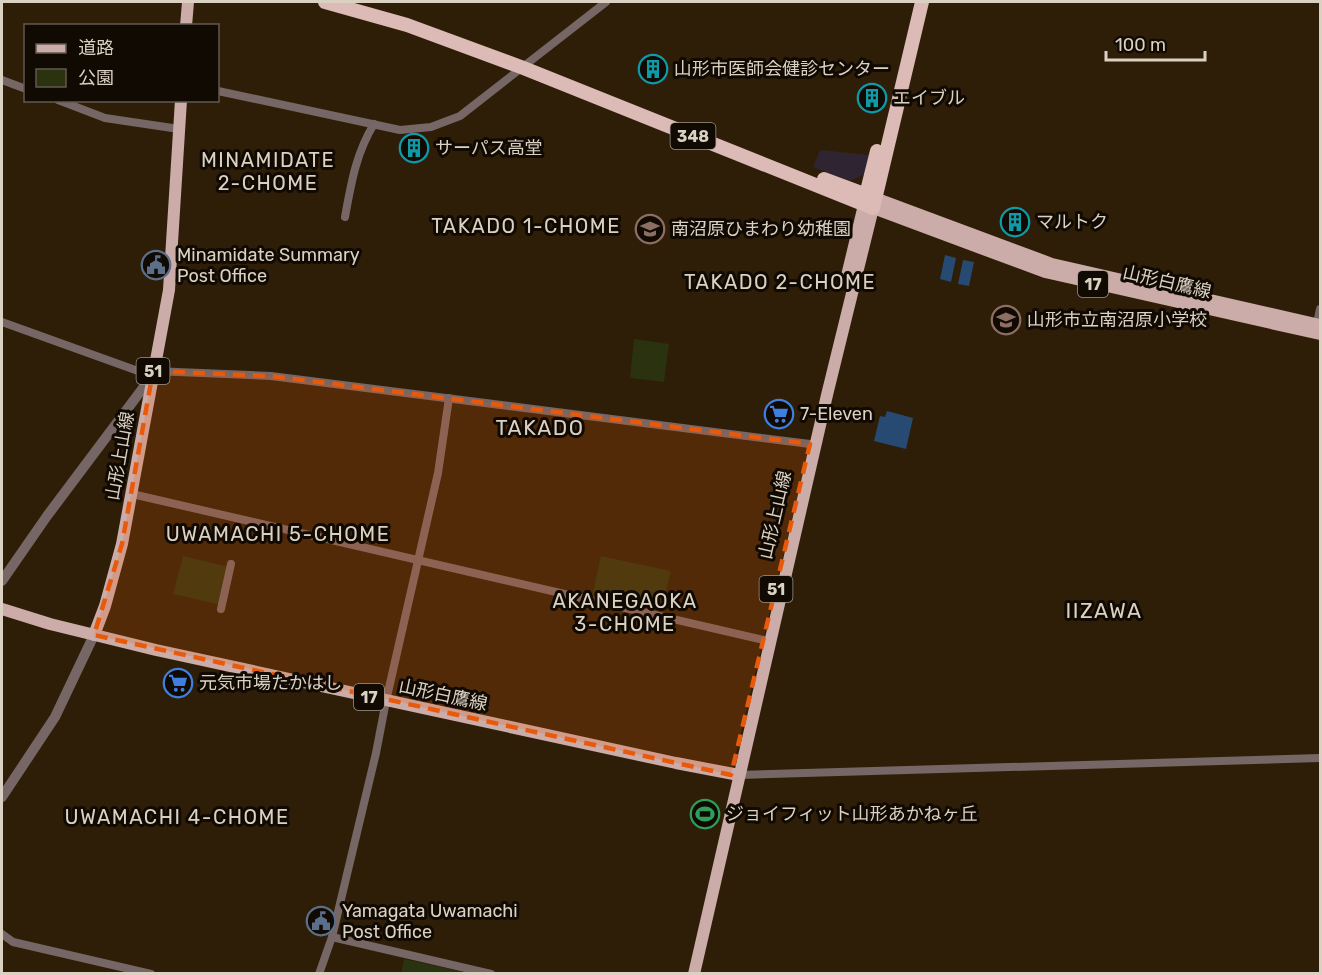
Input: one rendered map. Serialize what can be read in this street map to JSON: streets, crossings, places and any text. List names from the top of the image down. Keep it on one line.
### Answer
{"streets":{"highway":["348"],"main road":["山形白鷹線","17","51","山形上山線"]},"crossings":[["348","山形白鷹線"],["348","山形上山線"],["山形白鷹線","山形上山線"]],"districts":["MINAMIDATE 2-CHOME","TAKADO 1-CHOME","TAKADO 2-CHOME","TAKADO","UWAMACHI 5-CHOME","AKANEGAOKA 3-CHOME","IIZAWA","UWAMACHI 4-CHOME"],"places":{"building":["山形市医師会健診センター","エイブル","サーパス高堂","マルトク"],"school or university":["南沼原ひまわり幼稚園","山形市立南沼原小学校"],"public building":["Minamidate Summary Post Office","Yamagata Uwamachi Post Office"],"supermarket":["7-Eleven","元気市場たかはし"],"sports":["ジョイフィット山形あかねヶ丘"]},"legend":["道路","公園"],"scale_bar":"100 m"}
